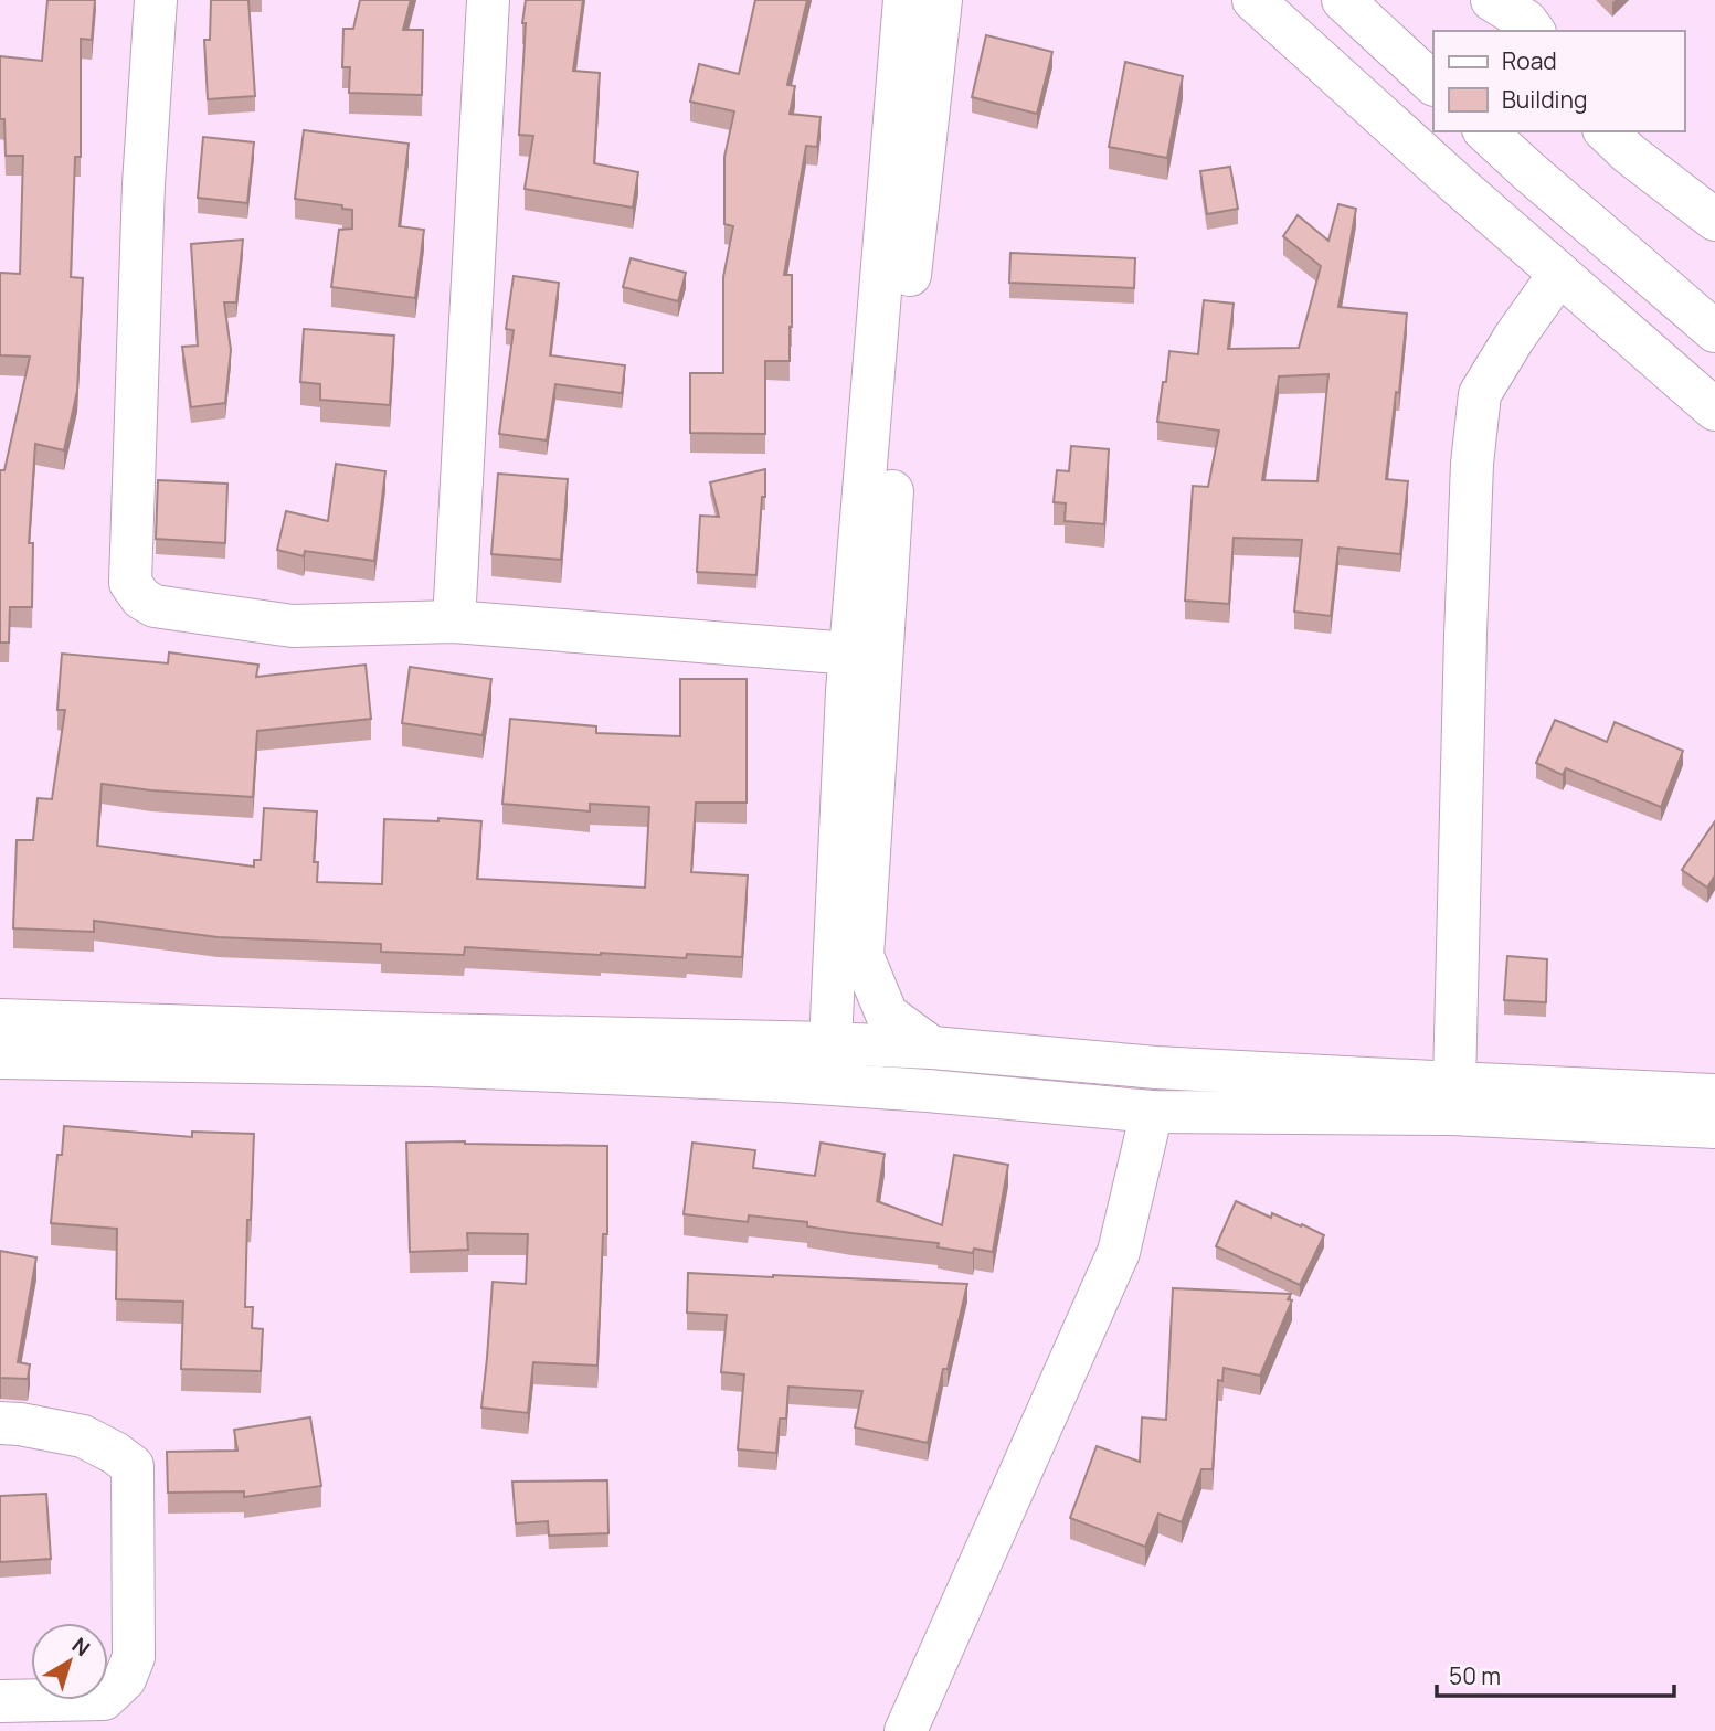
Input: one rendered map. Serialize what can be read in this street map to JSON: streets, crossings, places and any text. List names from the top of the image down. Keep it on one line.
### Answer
{"legend":["Road","Building"],"scale_bar":"50 m","north":"top right"}
